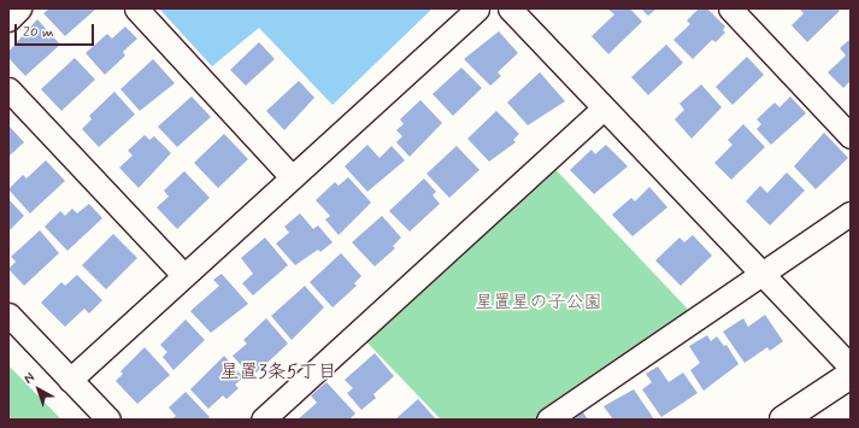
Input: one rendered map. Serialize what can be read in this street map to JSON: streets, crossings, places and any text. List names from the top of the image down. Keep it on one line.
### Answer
{"districts":["星置3条5丁目"],"parks":["星置星の子公園"],"scale_bar":"20 m","north":"top left"}
